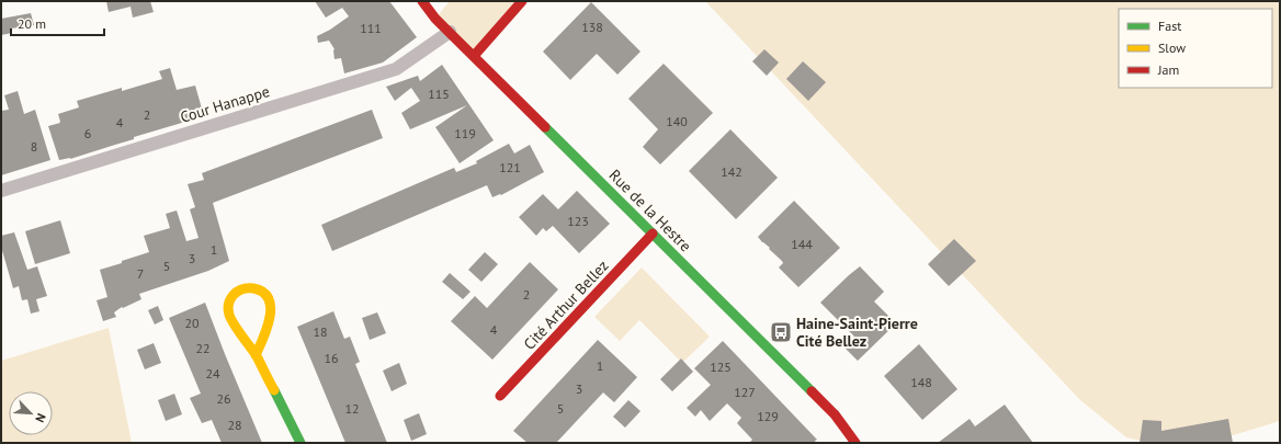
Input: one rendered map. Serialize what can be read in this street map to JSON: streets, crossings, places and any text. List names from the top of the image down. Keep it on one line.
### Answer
{"streets":{"street":["Rue de la Hestre","Cité Arthur Bellez"],"lane":["Cour Hanappe"]},"crossings":[["Cour Hanappe","Rue de la Hestre"],["Rue de la Hestre","Cité Arthur Bellez"]],"places":{"bus stop":["Haine-Saint-Pierre Cité Bellez"]},"house_numbers":["138","111","115","2","140","4","6","119","8","121","142","123","144","1","3","5","7","2","20","4","18","22","16","1","125","24","148","3","127","26","12","5","129","28"],"legend":["Fast","Slow","Jam"],"scale_bar":"20 m","north":"bottom right"}
